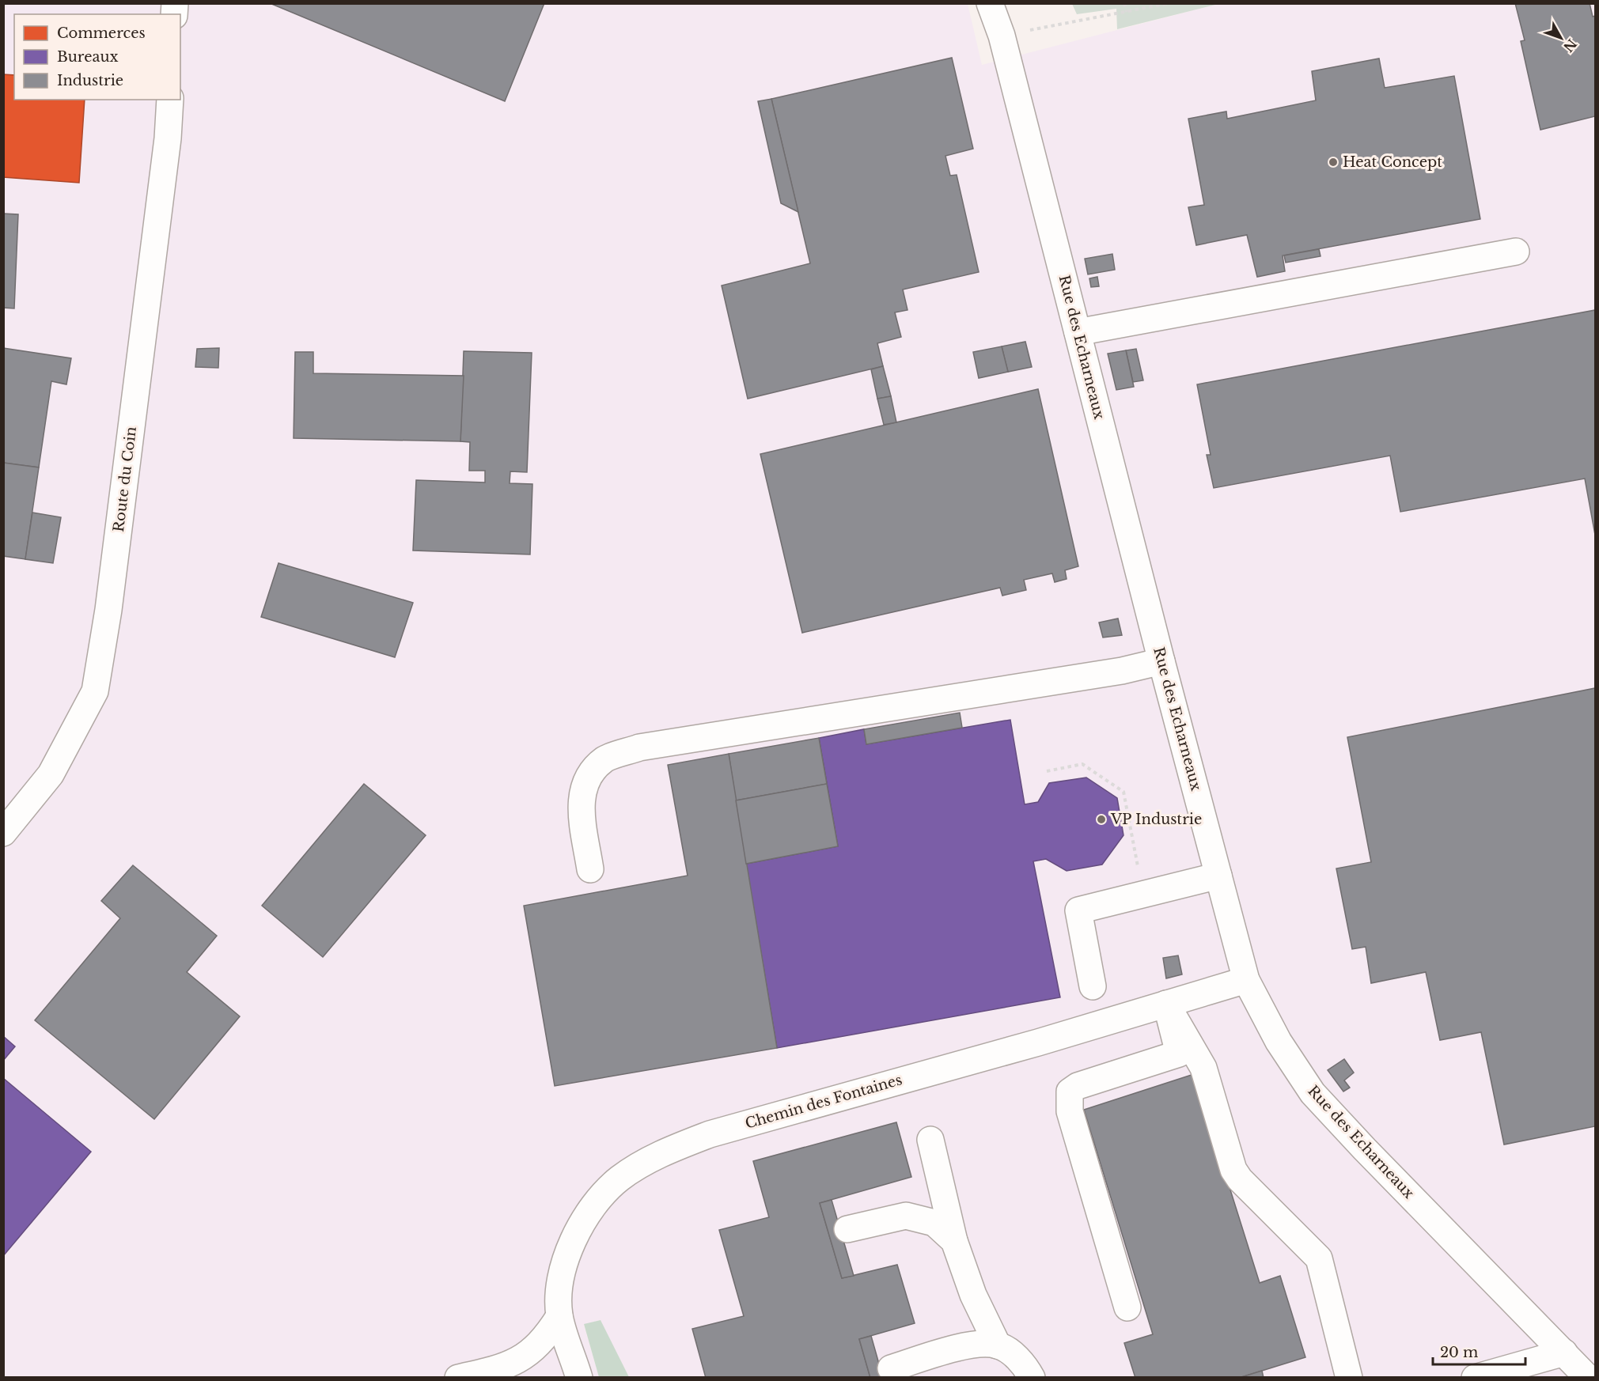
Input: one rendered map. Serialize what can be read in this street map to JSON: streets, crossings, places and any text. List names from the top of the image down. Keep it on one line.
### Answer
{"streets":{"street":["Rue des Echarneaux","Route du Coin","Chemin des Fontaines"]},"crossings":[["Rue des Echarneaux","Chemin des Fontaines"]],"places":["Heat Concept","VP Industrie"],"legend":["Commerces","Bureaux","Industrie"],"scale_bar":"20 m","north":"bottom right"}
